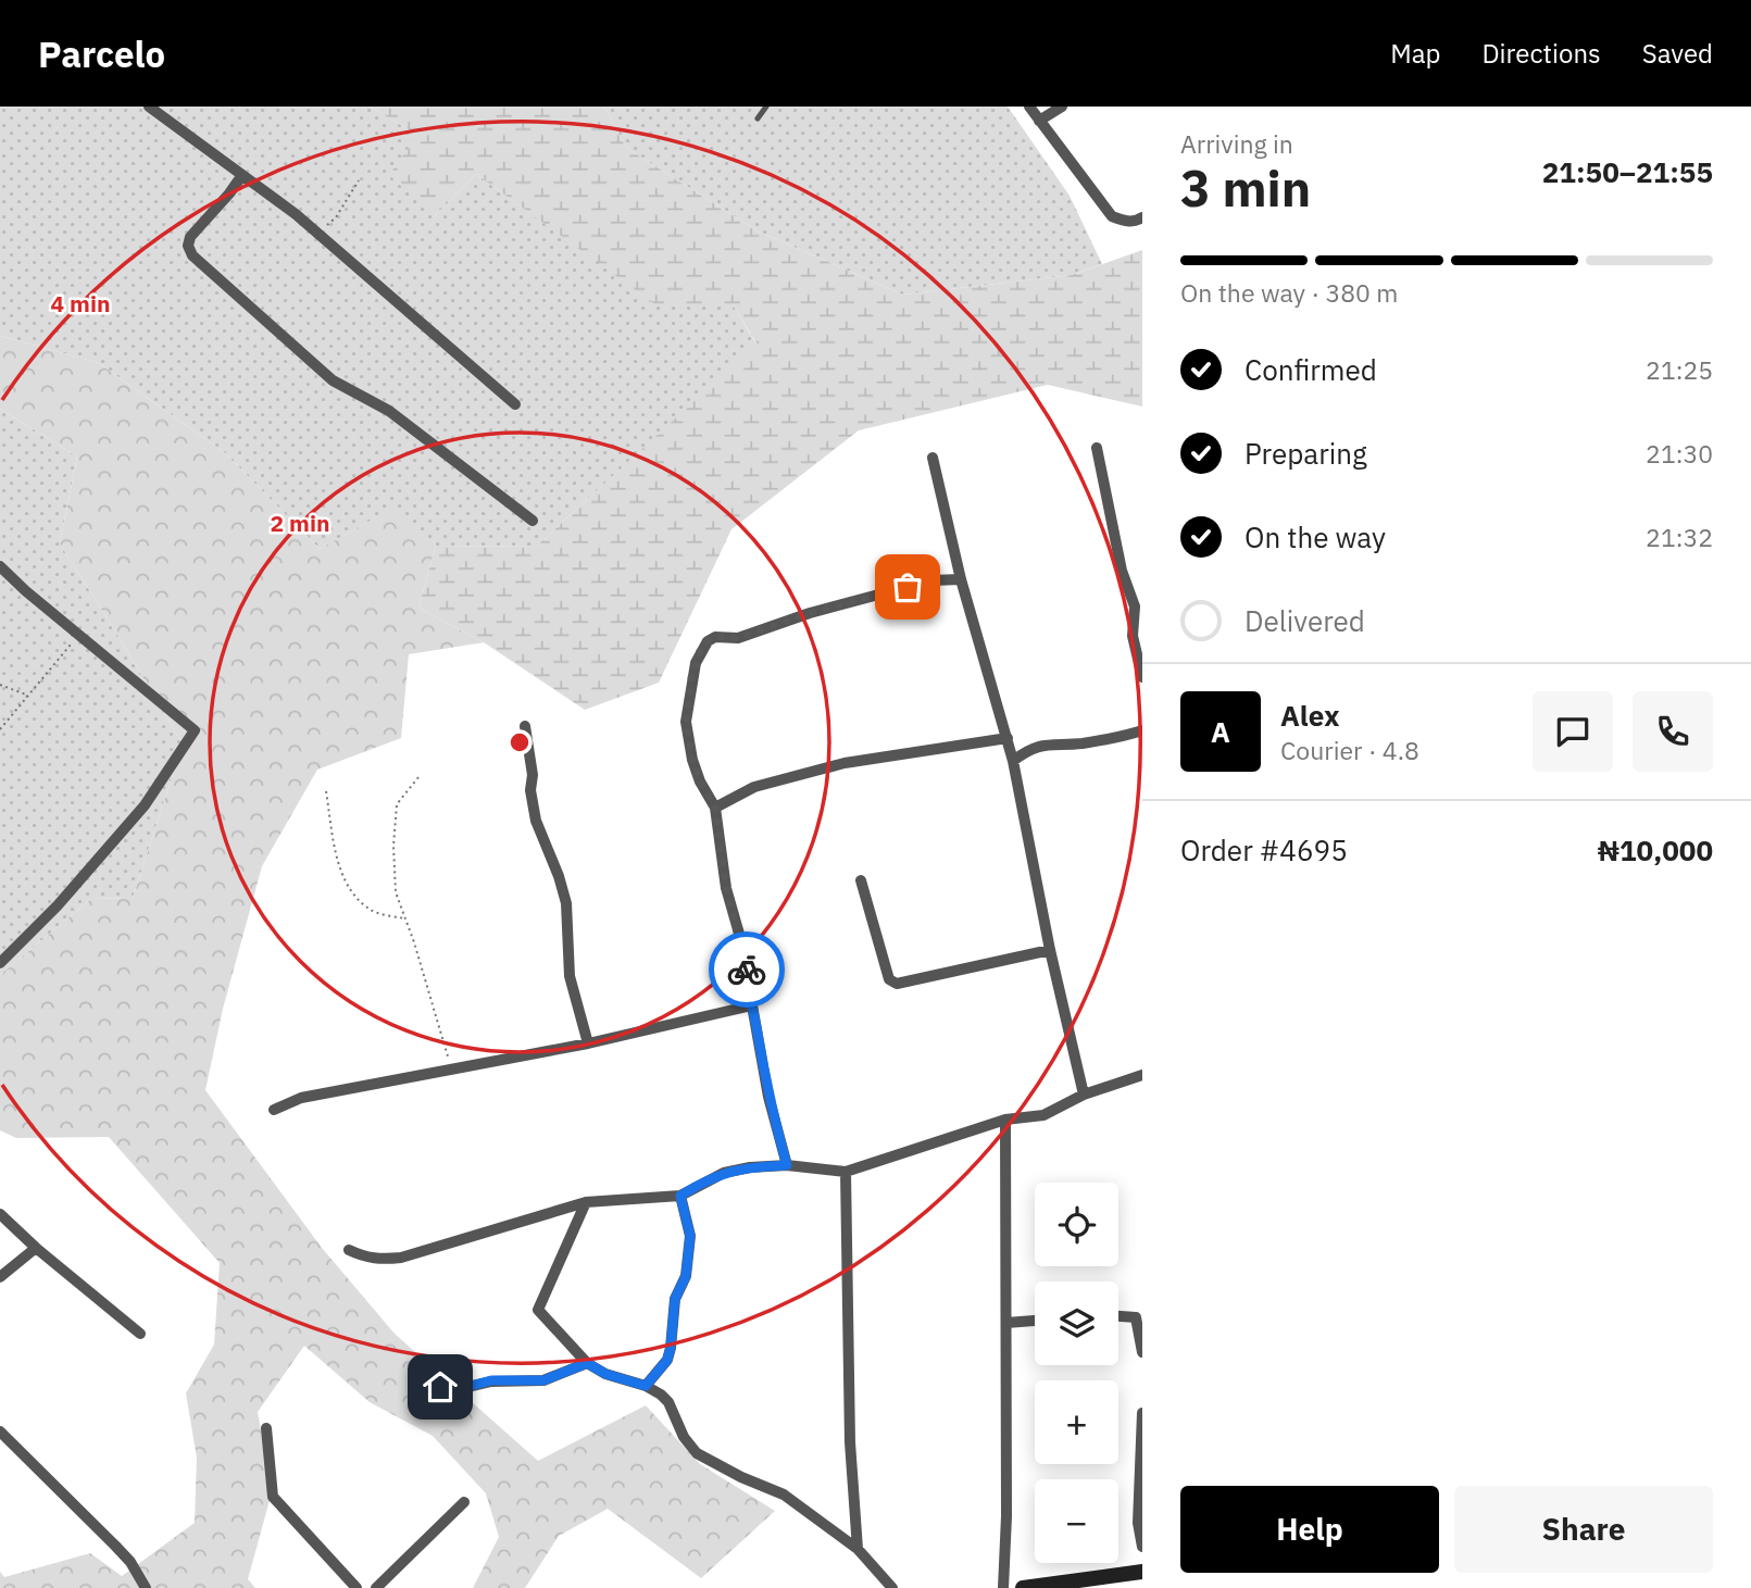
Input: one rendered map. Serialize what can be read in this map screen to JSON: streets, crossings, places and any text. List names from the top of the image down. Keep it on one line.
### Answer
{"page":{"header":"Parcelo","nav":["Map","Directions","Saved"],"heading":["3 min","Arriving in","21:50–21:55"],"panel":["Alex","Courier · 4.8","Order #4695","₦10,000"],"bar":"On the way · 380 m","list":[["Confirmed","21:25"],["Preparing","21:30"],["On the way","21:32"],"Delivered"],"round":"A","map_buttons":["+","−"],"buttons":["Help","Share"]},"rings":["4 min","2 min"]}
